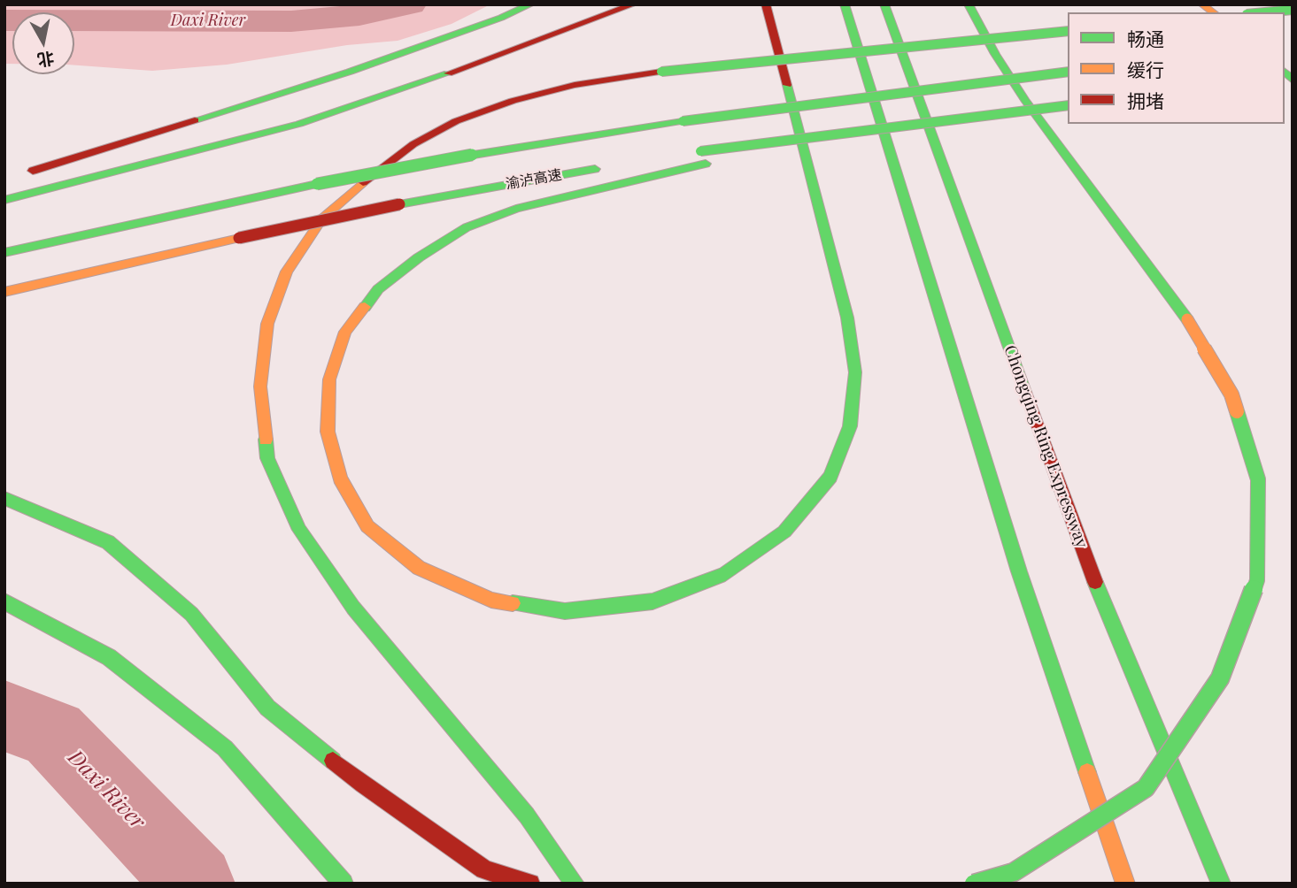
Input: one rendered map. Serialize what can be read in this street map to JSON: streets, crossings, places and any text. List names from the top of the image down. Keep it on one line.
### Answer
{"streets":{"highway":["渝泸高速","Chongqing Ring Expressway"]},"water":["Daxi River"],"legend":["畅通","缓行","拥堵"],"north":"bottom"}
